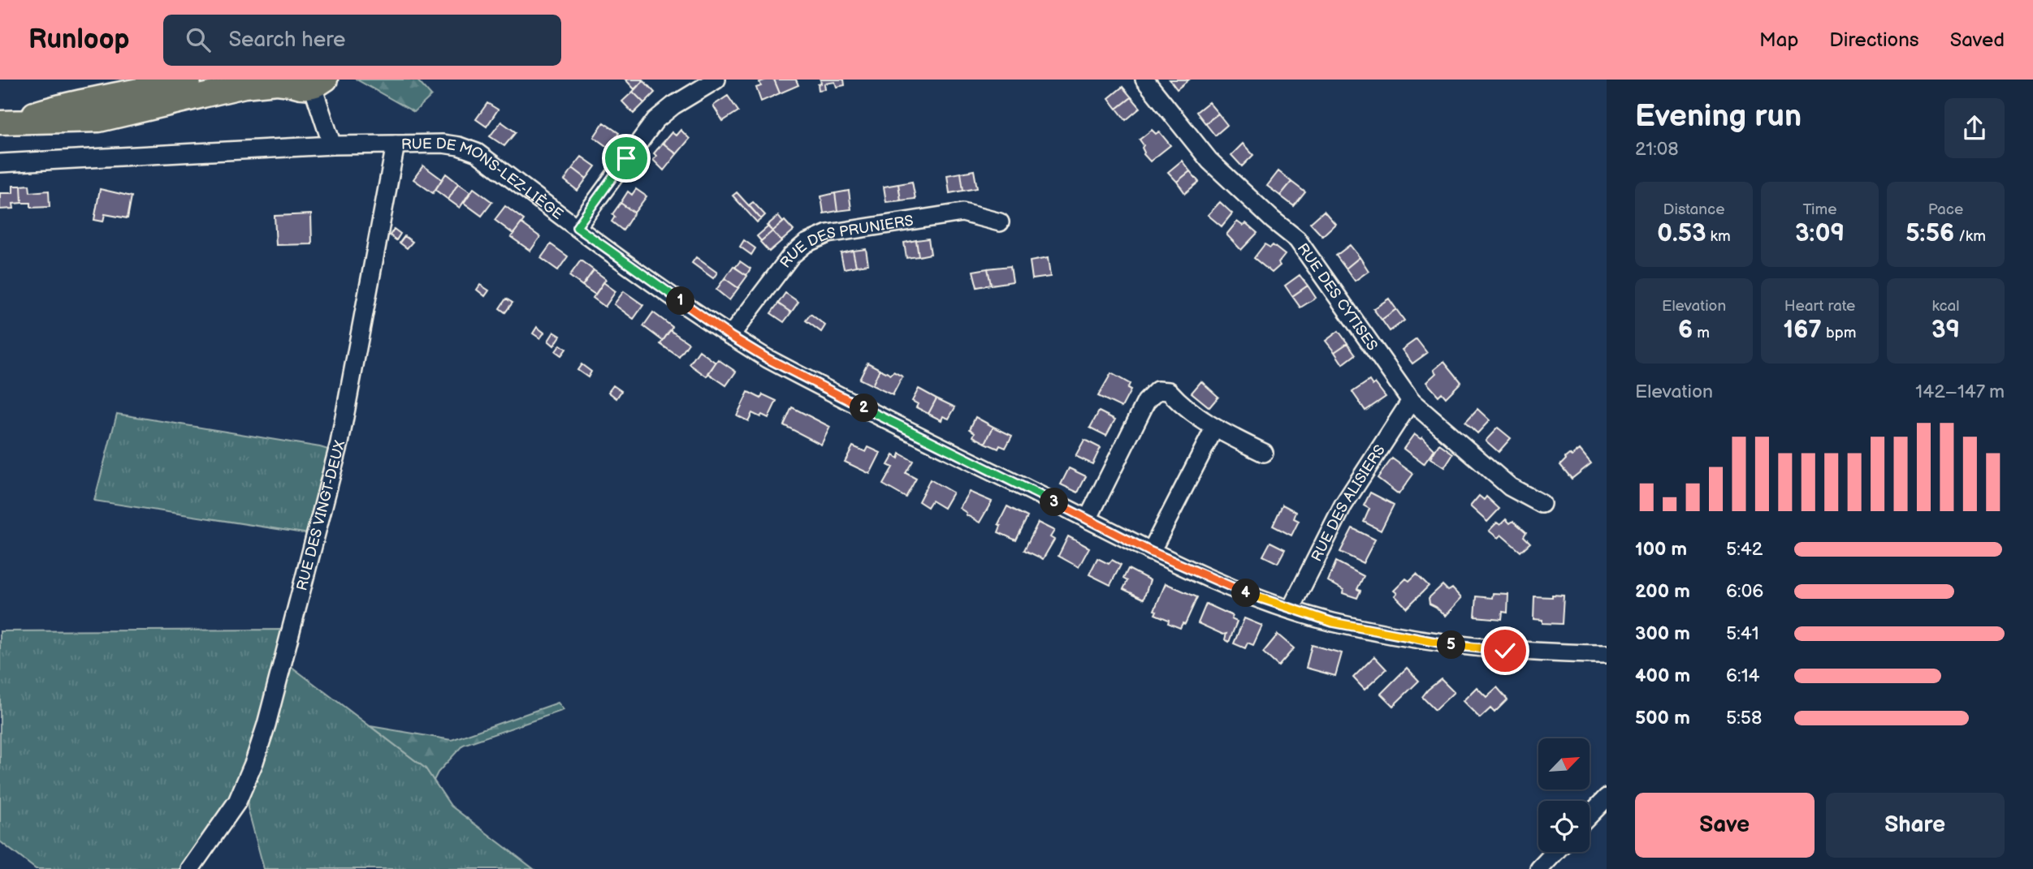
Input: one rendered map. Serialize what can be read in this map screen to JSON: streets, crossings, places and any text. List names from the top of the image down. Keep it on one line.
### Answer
{"streets":{"street":["RUE DE MONS-LEZ-LIÈGE","RUE DES PRUNIERS","RUE DES CYTISES","RUE DES ALISIERS","RUE DES VINGT-DEUX"]},"crossings":[["RUE DE MONS-LEZ-LIÈGE","RUE DES PRUNIERS"],["RUE DE MONS-LEZ-LIÈGE","RUE DES ALISIERS"],["RUE DE MONS-LEZ-LIÈGE","RUE DES VINGT-DEUX"],["RUE DES CYTISES","RUE DES ALISIERS"]],"north":"top right","page":{"header":"Runloop","search":"Search here","nav":["Map","Directions","Saved"],"heading":["Evening run","21:08"],"stats":[["Distance","0.53 km"],["Time","3:09"],["Pace","5:56 /km"],["Elevation","6 m"],["Heart rate","167 bpm"],["kcal","39"]],"pins":["1","2","3","4","5"],"chart":["Elevation","142–147 m"],"list":[{"name":"100 m","note":"5:42"},{"name":"200 m","note":"6:06"},{"name":"300 m","note":"5:41"},{"name":"400 m","note":"6:14"},{"name":"500 m","note":"5:58"}],"buttons":["Save","Share"]}}
